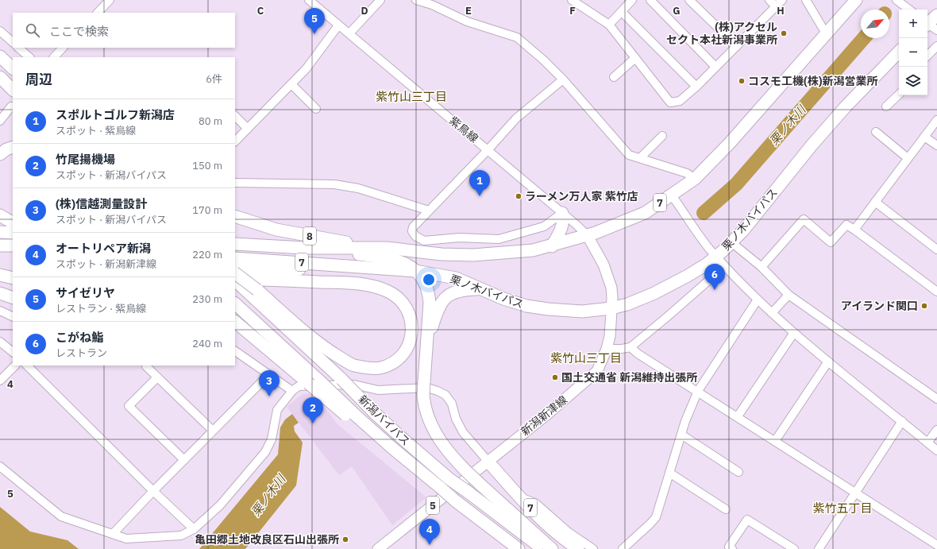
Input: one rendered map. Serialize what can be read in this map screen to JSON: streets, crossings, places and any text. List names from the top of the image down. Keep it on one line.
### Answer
{"streets":{"highway":["7","栗ノ木バイパス","8","新潟バイパス"],"main road":["新潟新津線","5"],"street":["紫鳥線"]},"crossings":[["紫鳥線","7"],["紫鳥線","新潟新津線"],["7","栗ノ木バイパス"],["7","8"],["7","新潟新津線"],["栗ノ木バイパス","新潟新津線"]],"districts":["紫竹山三丁目","紫竹山三丁目","紫竹五丁目"],"water":["栗ノ木川"],"places":["(株)アクセル セクト本社新潟事業所","コスモ工機(株)新潟営業所","ラーメン万人家 紫竹店","アイランド関口","国土交通省 新潟維持出張所","亀田郷土地改良区石山出張所"],"north":"top right","page":{"pins":["5","1","6","3","2","4"],"map_buttons":["+","−"],"search":"ここで検索","heading":["周辺","6件"],"list":[{"mark":"1","name":"スポルトゴルフ新潟店","note":"スポット · 紫鳥線","value":"80 m"},{"mark":"2","name":"竹尾揚機場","note":"スポット · 新潟バイパス","value":"150 m"},{"mark":"3","name":"(株)信越測量設計","note":"スポット · 新潟バイパス","value":"170 m"},{"mark":"4","name":"オートリペア新潟","note":"スポット · 新潟新津線","value":"220 m"},{"mark":"5","name":"サイゼリヤ","note":"レストラン · 紫鳥線","value":"230 m"},{"mark":"6","name":"こがね鮨","note":"レストラン","value":"240 m"}]},"grid":{"columns":["C","D","E","F","G","H"],"rows":["4","5"]}}
